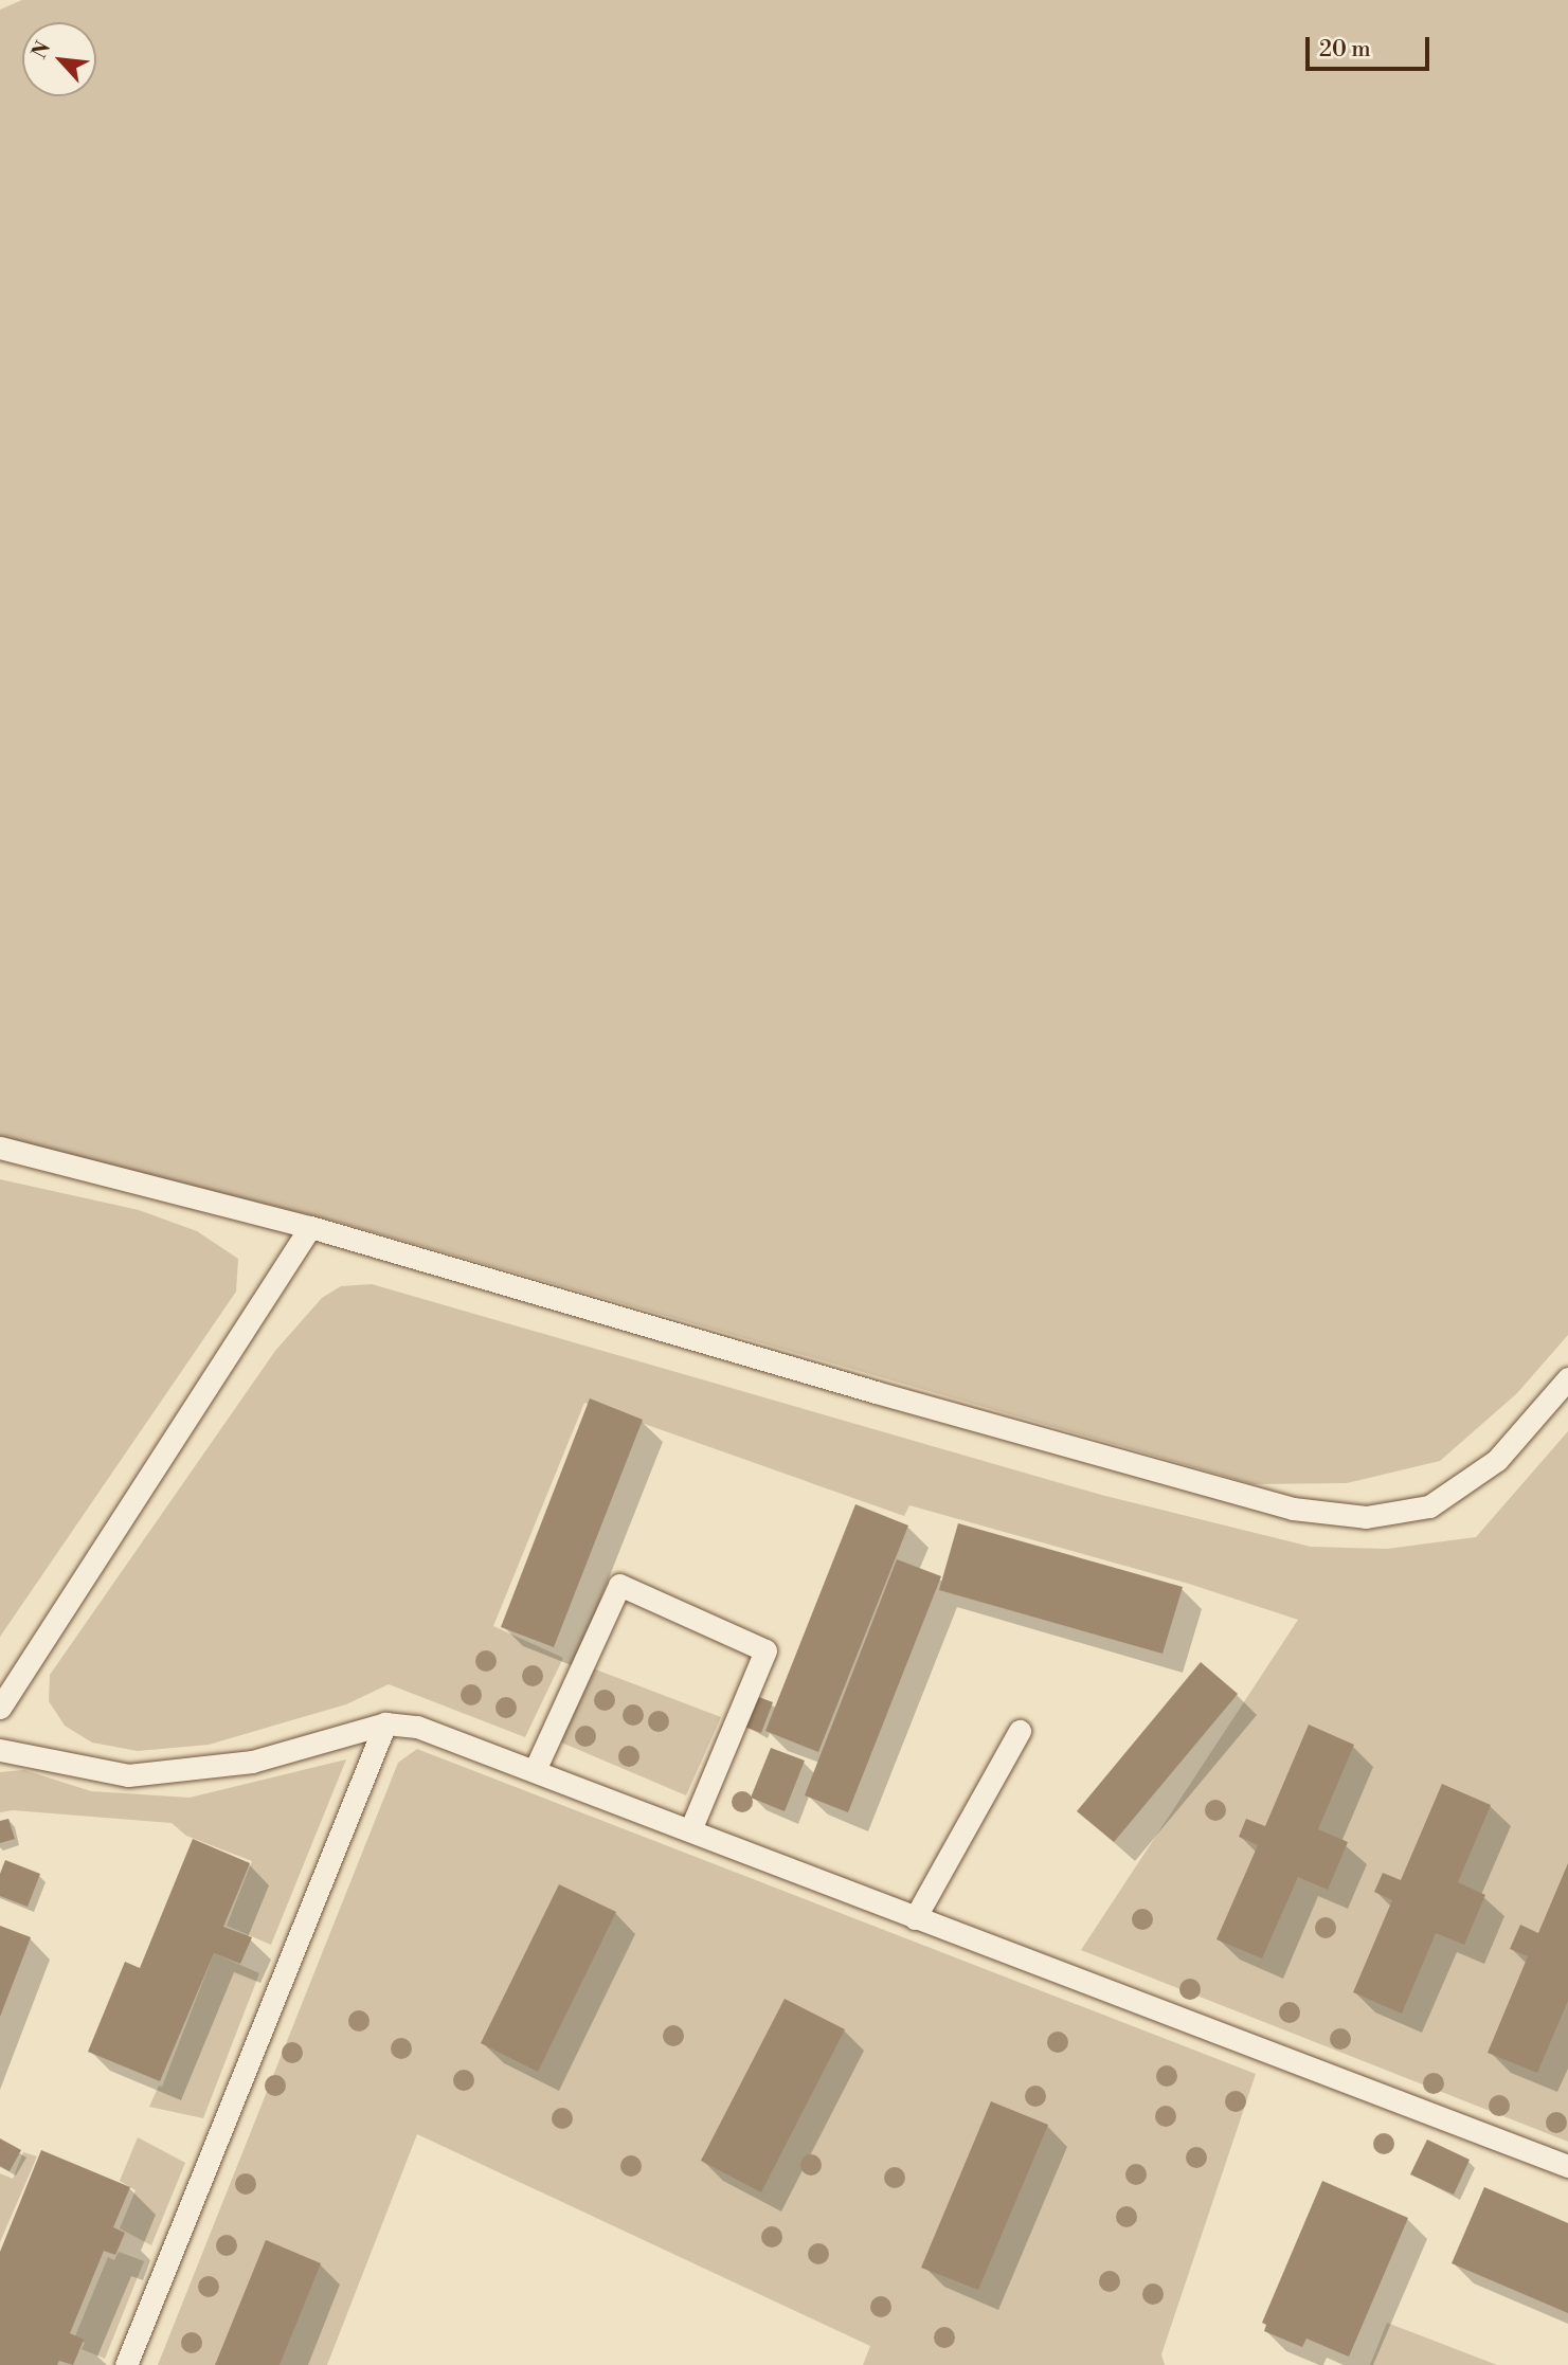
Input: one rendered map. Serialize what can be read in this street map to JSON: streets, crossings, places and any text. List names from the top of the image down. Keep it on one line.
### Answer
{"scale_bar":"20 m","north":"top left"}
